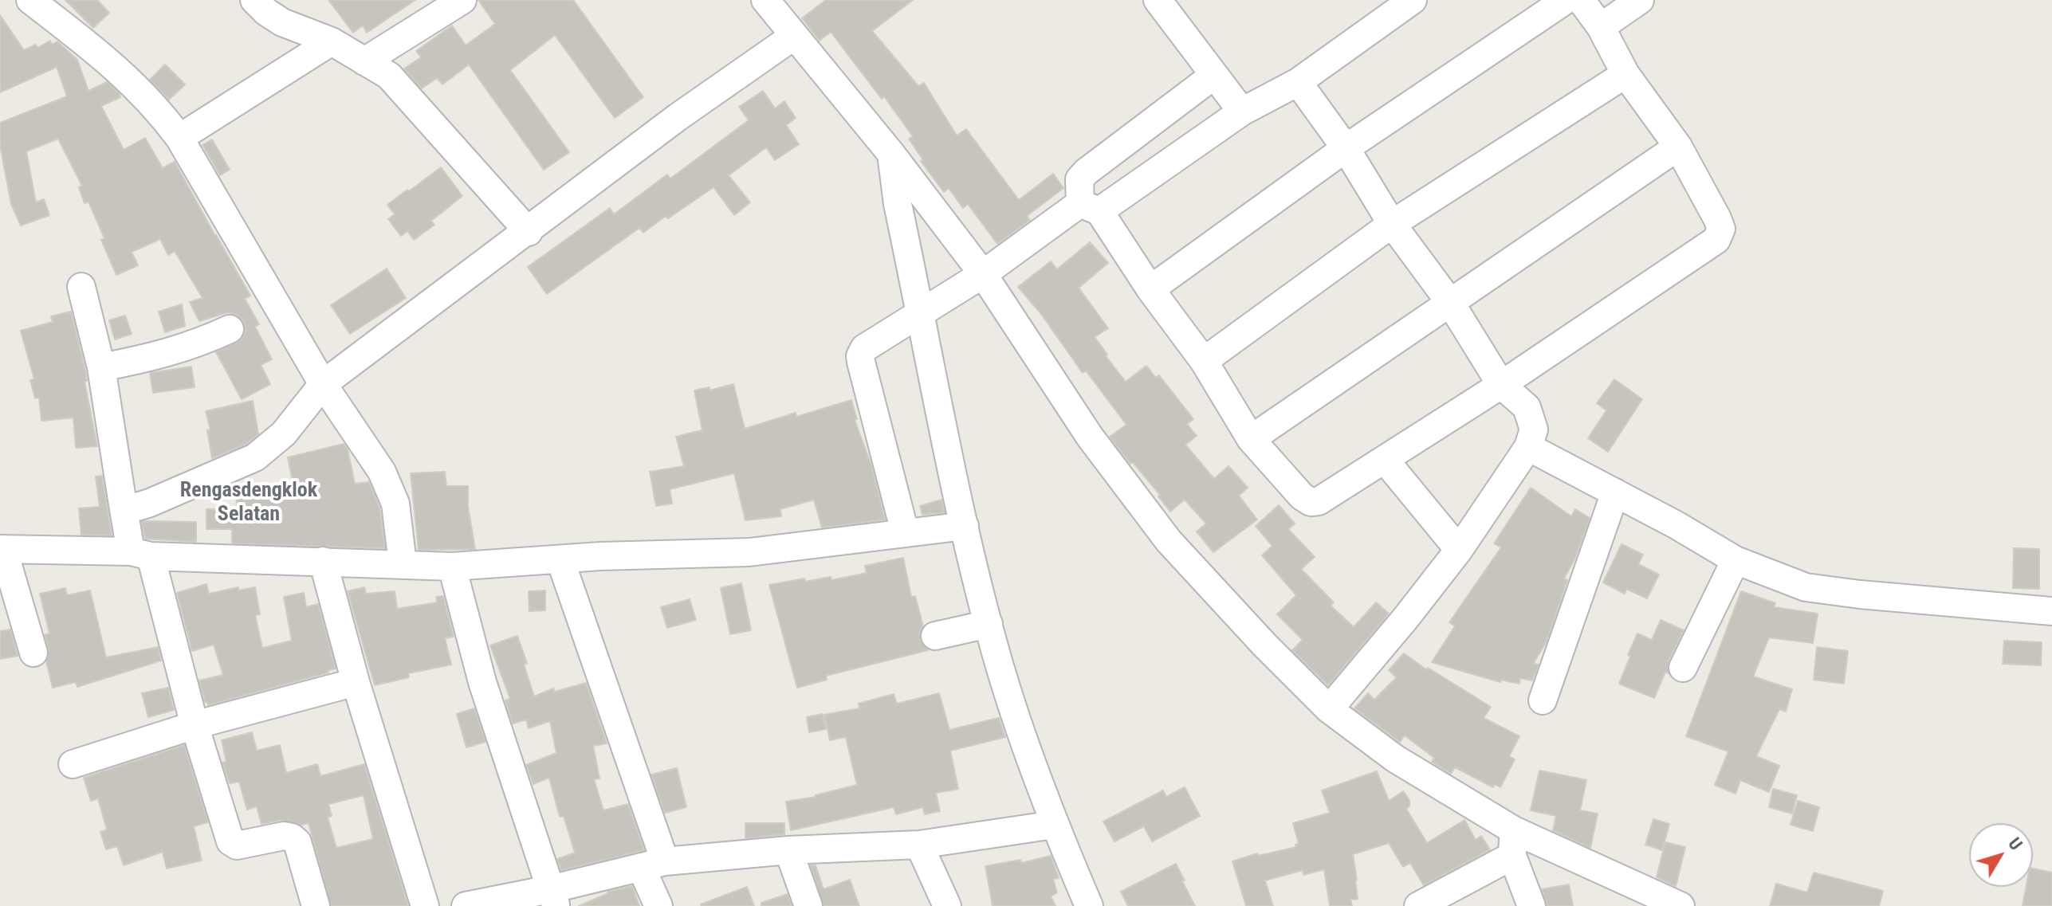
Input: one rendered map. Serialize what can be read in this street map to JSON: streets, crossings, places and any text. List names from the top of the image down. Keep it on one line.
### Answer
{"districts":["Rengasdengklok Selatan"],"north":"top right"}
